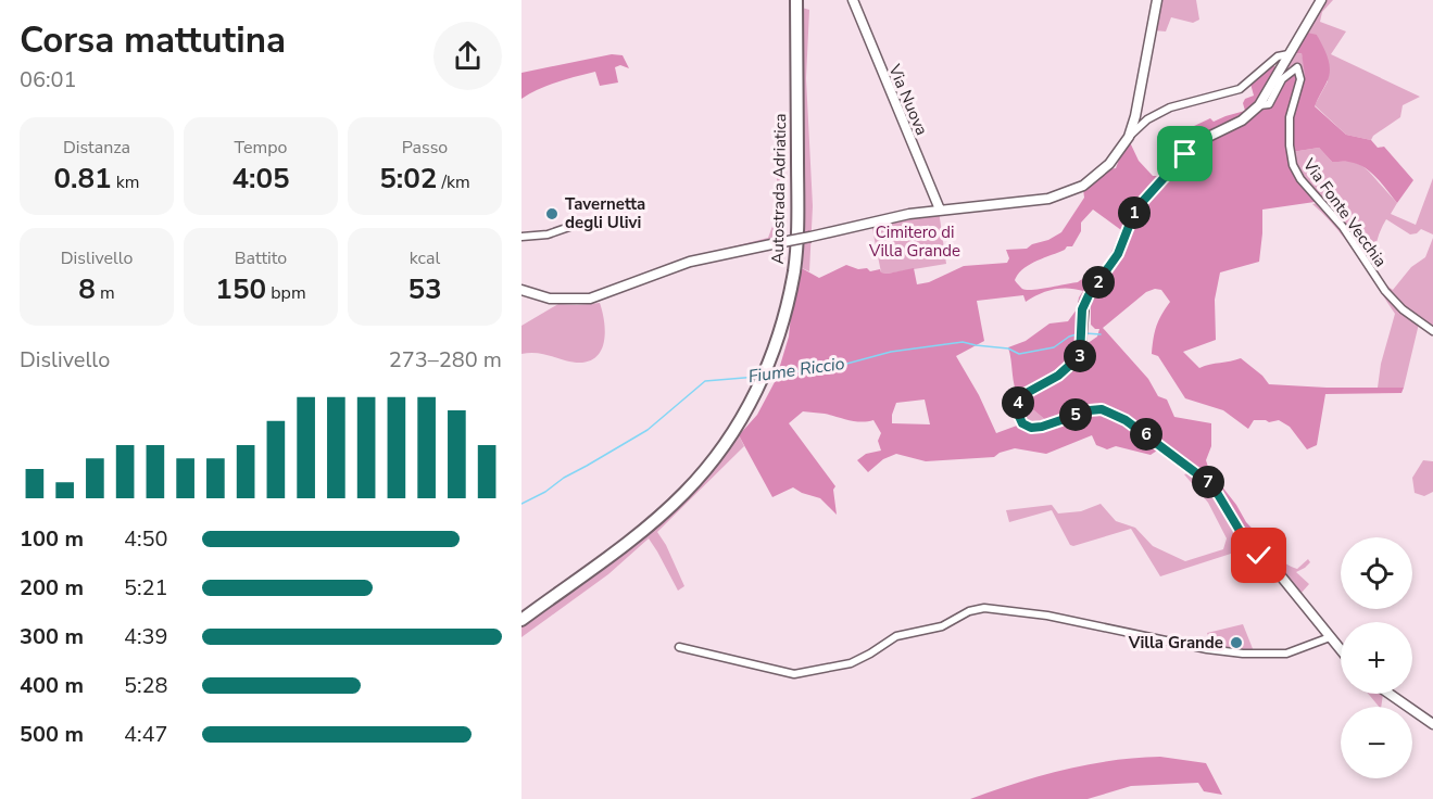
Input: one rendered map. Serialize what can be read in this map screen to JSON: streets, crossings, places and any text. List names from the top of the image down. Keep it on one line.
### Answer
{"streets":{"highway":["Autostrada Adriatica"],"street":["Via Nuova","Via Fonte Vecchia"]},"water":["Fiume Riccio"],"parks":["Cimitero di Villa Grande"],"places":["Tavernetta degli Ulivi","Villa Grande"],"page":{"heading":["Corsa mattutina","06:01"],"stats":[["Distanza","0.81 km"],["Tempo","4:05"],["Passo","5:02 /km"],["Dislivello","8 m"],["Battito","150 bpm"],["kcal","53"]],"pins":["1","2","3","4","5","6","7"],"chart":["Dislivello","273–280 m"],"list":[{"name":"100 m","note":"4:50"},{"name":"200 m","note":"5:21"},{"name":"300 m","note":"4:39"},{"name":"400 m","note":"5:28"},{"name":"500 m","note":"4:47"}],"map_buttons":["+","−"]}}
